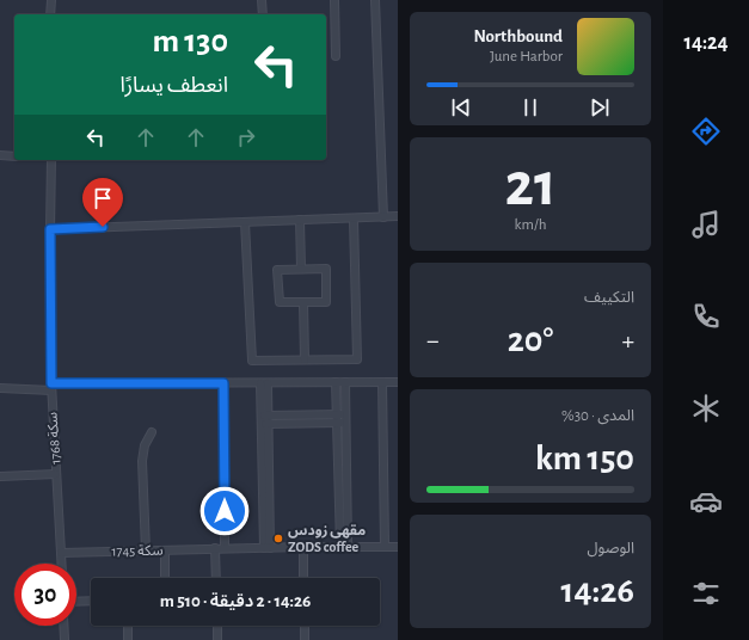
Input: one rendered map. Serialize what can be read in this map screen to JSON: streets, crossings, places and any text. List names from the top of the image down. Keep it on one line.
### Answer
{"streets":{"street":["سكة 1768","سكة 1745"]},"crossings":[["سكة 1768","سكة 1745"]],"places":["مقهى زودس ZODS coffee"],"page":{"tabs":"14:24","turn":["130 m","انعطف يسارًا"],"song":["Northbound","June Harbor"],"tile":[["21","km/h"],"التكييف",["المدى · 30%","150 km"],["الوصول","14:26"]],"heat":["−","20°","+"],"limit":"30","trip":"14:26 · 2 دقيقة · 510 m"}}
